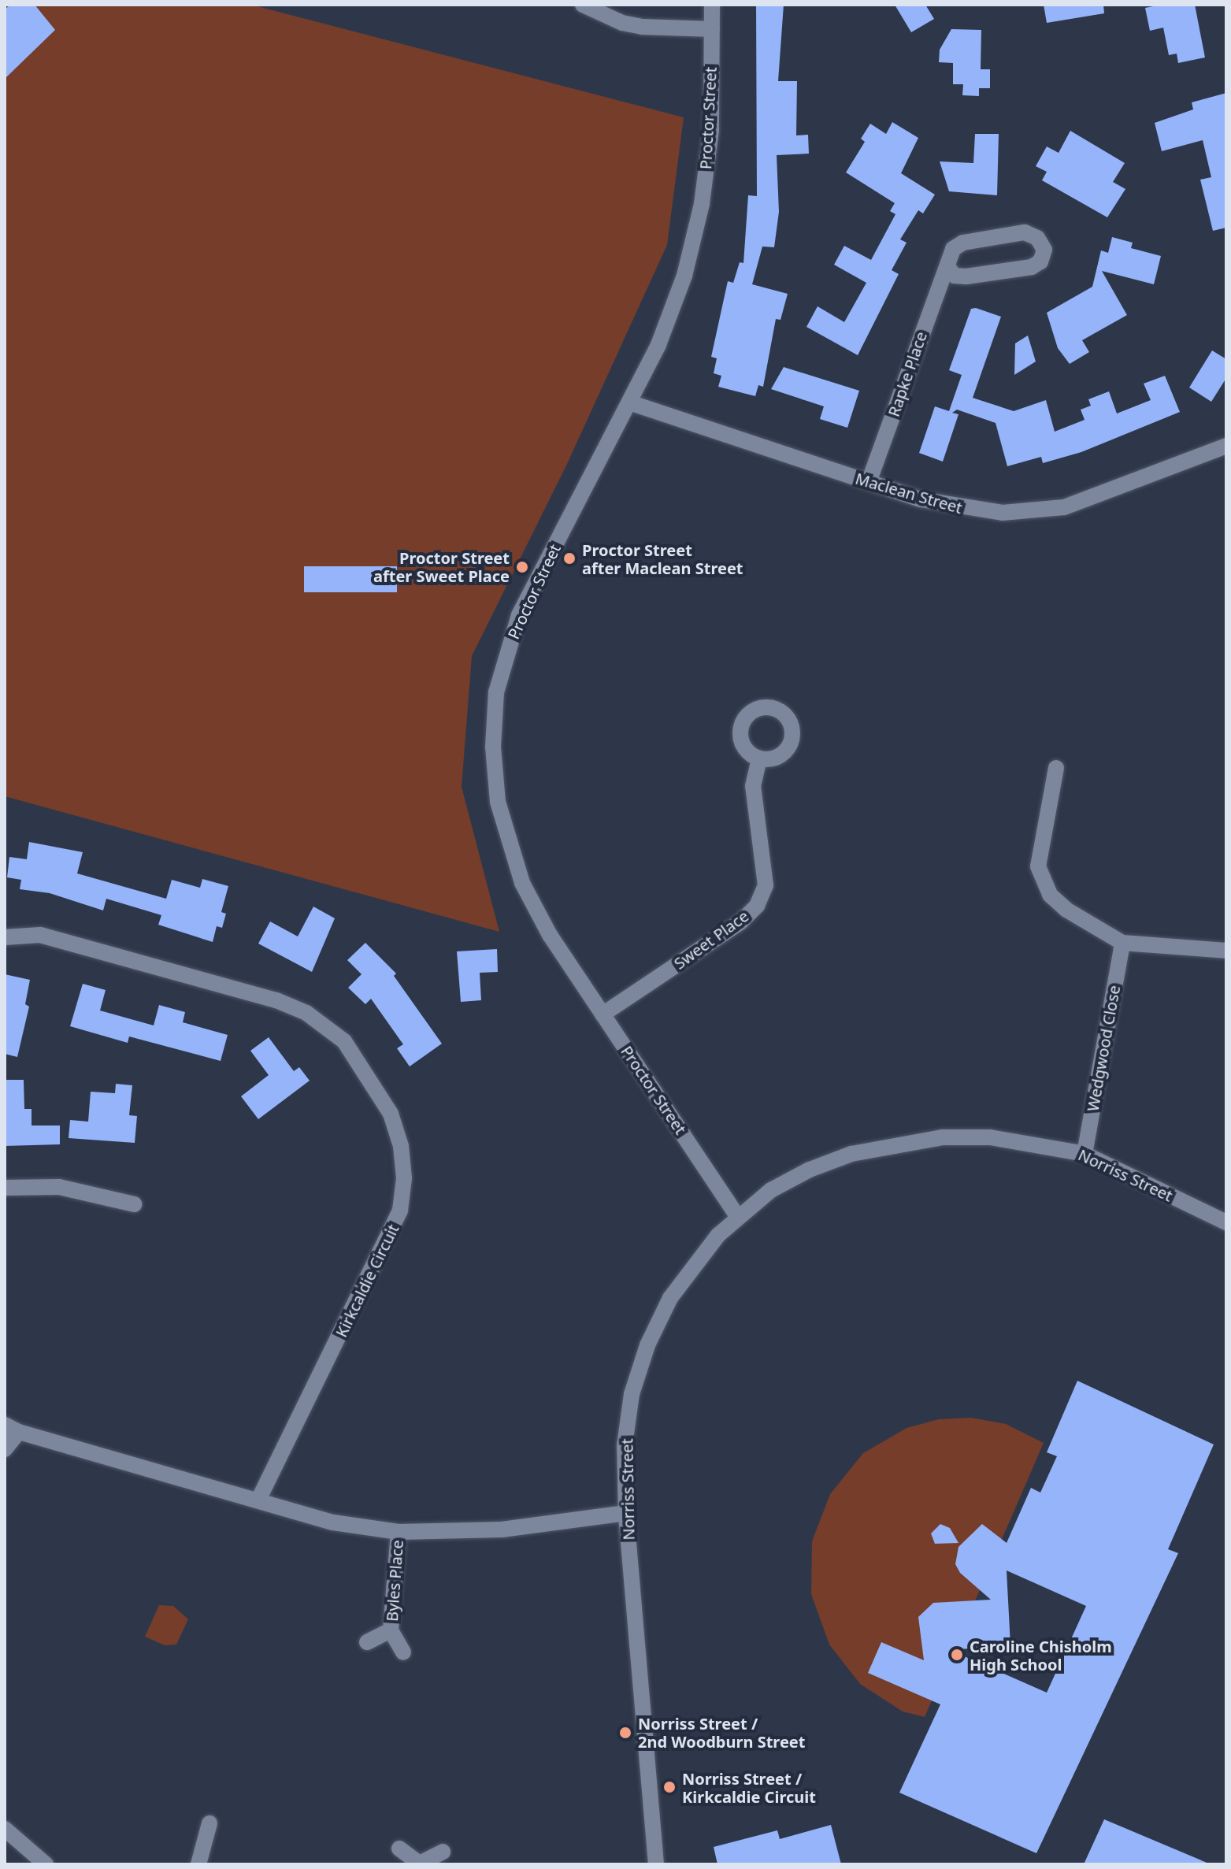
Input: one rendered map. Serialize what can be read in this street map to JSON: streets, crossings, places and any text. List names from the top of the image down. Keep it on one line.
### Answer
{"streets":{"street":["Proctor Street","Rapke Place","Maclean Street","Sweet Place","Wedgwood Close","Norriss Street","Kirkcaldie Circuit","Byles Place"]},"crossings":[["Proctor Street","Maclean Street"],["Proctor Street","Sweet Place"],["Proctor Street","Norriss Street"],["Rapke Place","Maclean Street"],["Wedgwood Close","Norriss Street"]],"places":["Proctor Street after Maclean Street","Proctor Street after Sweet Place","Caroline Chisholm High School","Norriss Street / 2nd Woodburn Street","Norriss Street / Kirkcaldie Circuit"]}
